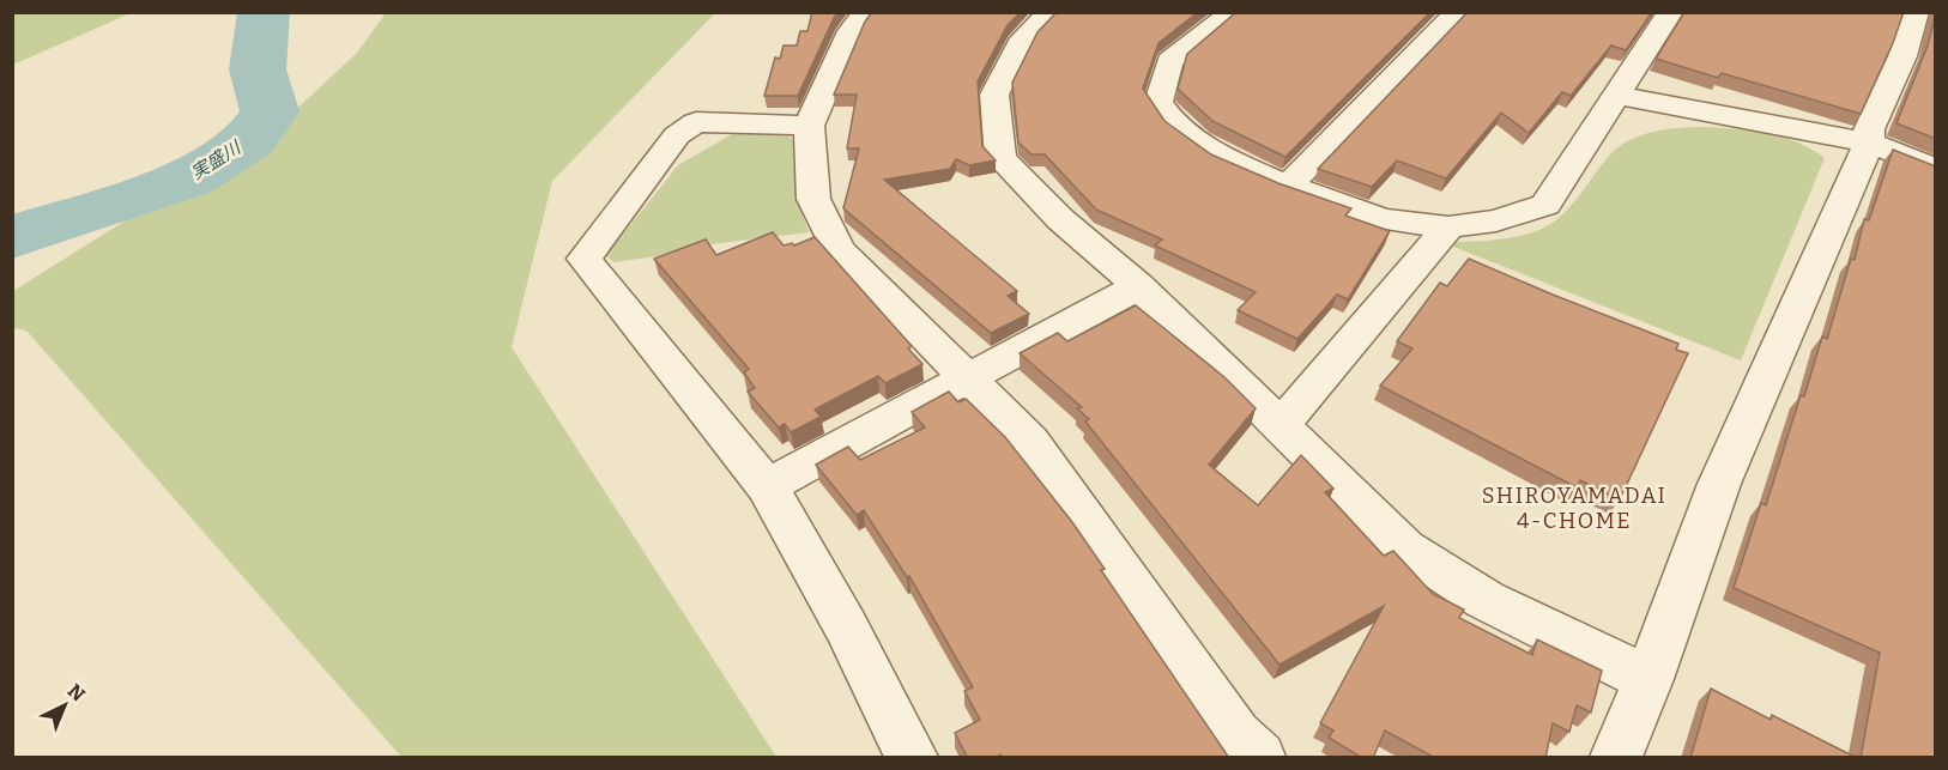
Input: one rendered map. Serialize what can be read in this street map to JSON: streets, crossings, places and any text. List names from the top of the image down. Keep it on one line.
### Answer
{"districts":["SHIROYAMADAI 4-CHOME"],"water":["実盛川"],"north":"top right"}
